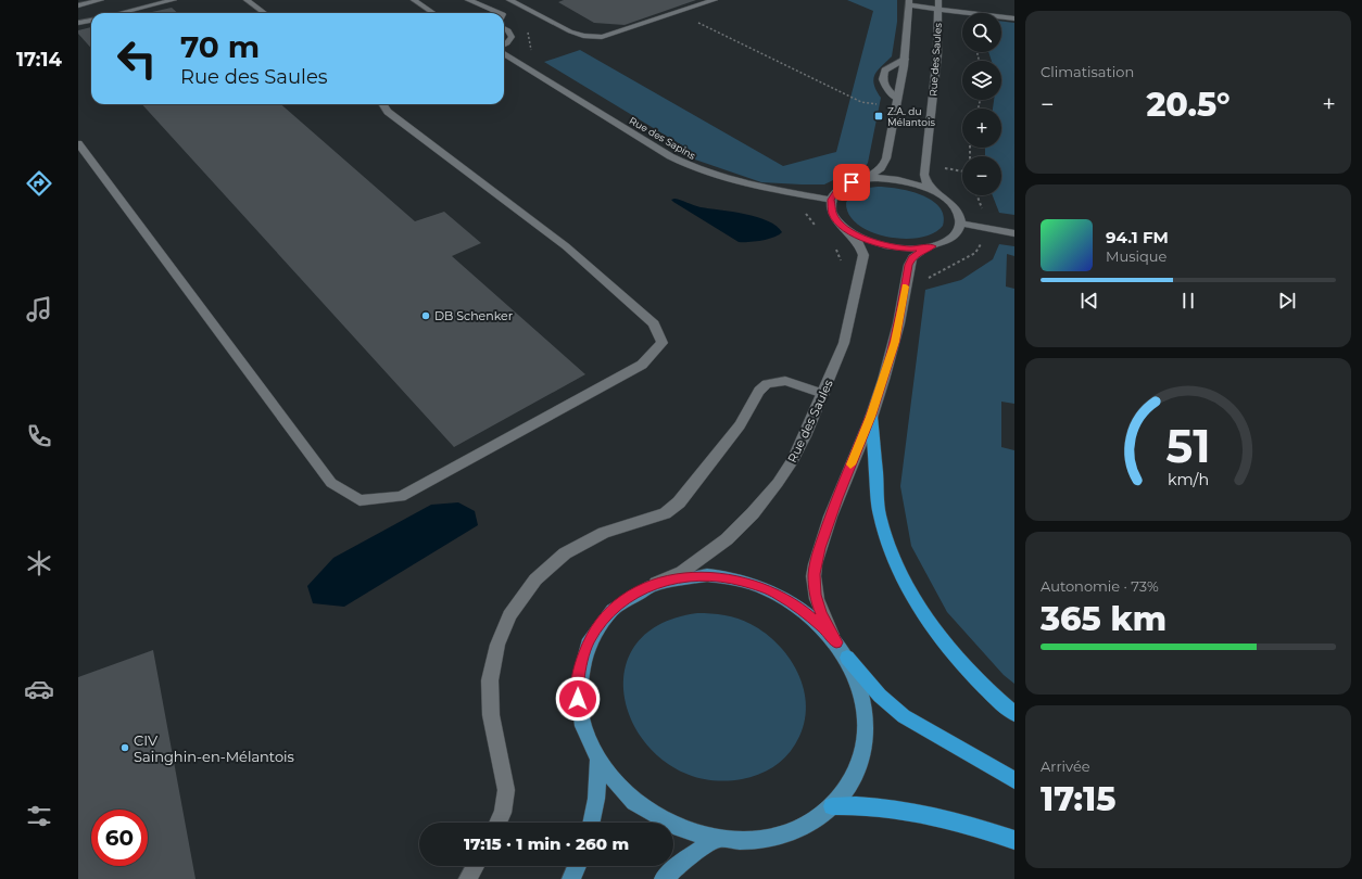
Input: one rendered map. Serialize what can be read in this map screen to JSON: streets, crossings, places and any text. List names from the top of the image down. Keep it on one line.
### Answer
{"streets":{"street":["Rue des Saules","Rue des Sapins"]},"crossings":[["Rue des Saules","Rue des Sapins"]],"places":{"transit":["Z.A. du Mélantois"],"other":["DB Schenker","CIV Sainghin-en-Mélantois"]},"page":{"tabs":"17:14","tile":["Climatisation",["Autonomie · 73%","365 km"],["Arrivée","17:15"]],"map_buttons":["+","−"],"turn":["70 m","Rue des Saules"],"heat":["−","20.5°","+"],"song":["94.1 FM","Musique"],"limit":"60","trip":"17:15 · 1 min · 260 m","gauge":["51","km/h"]}}
